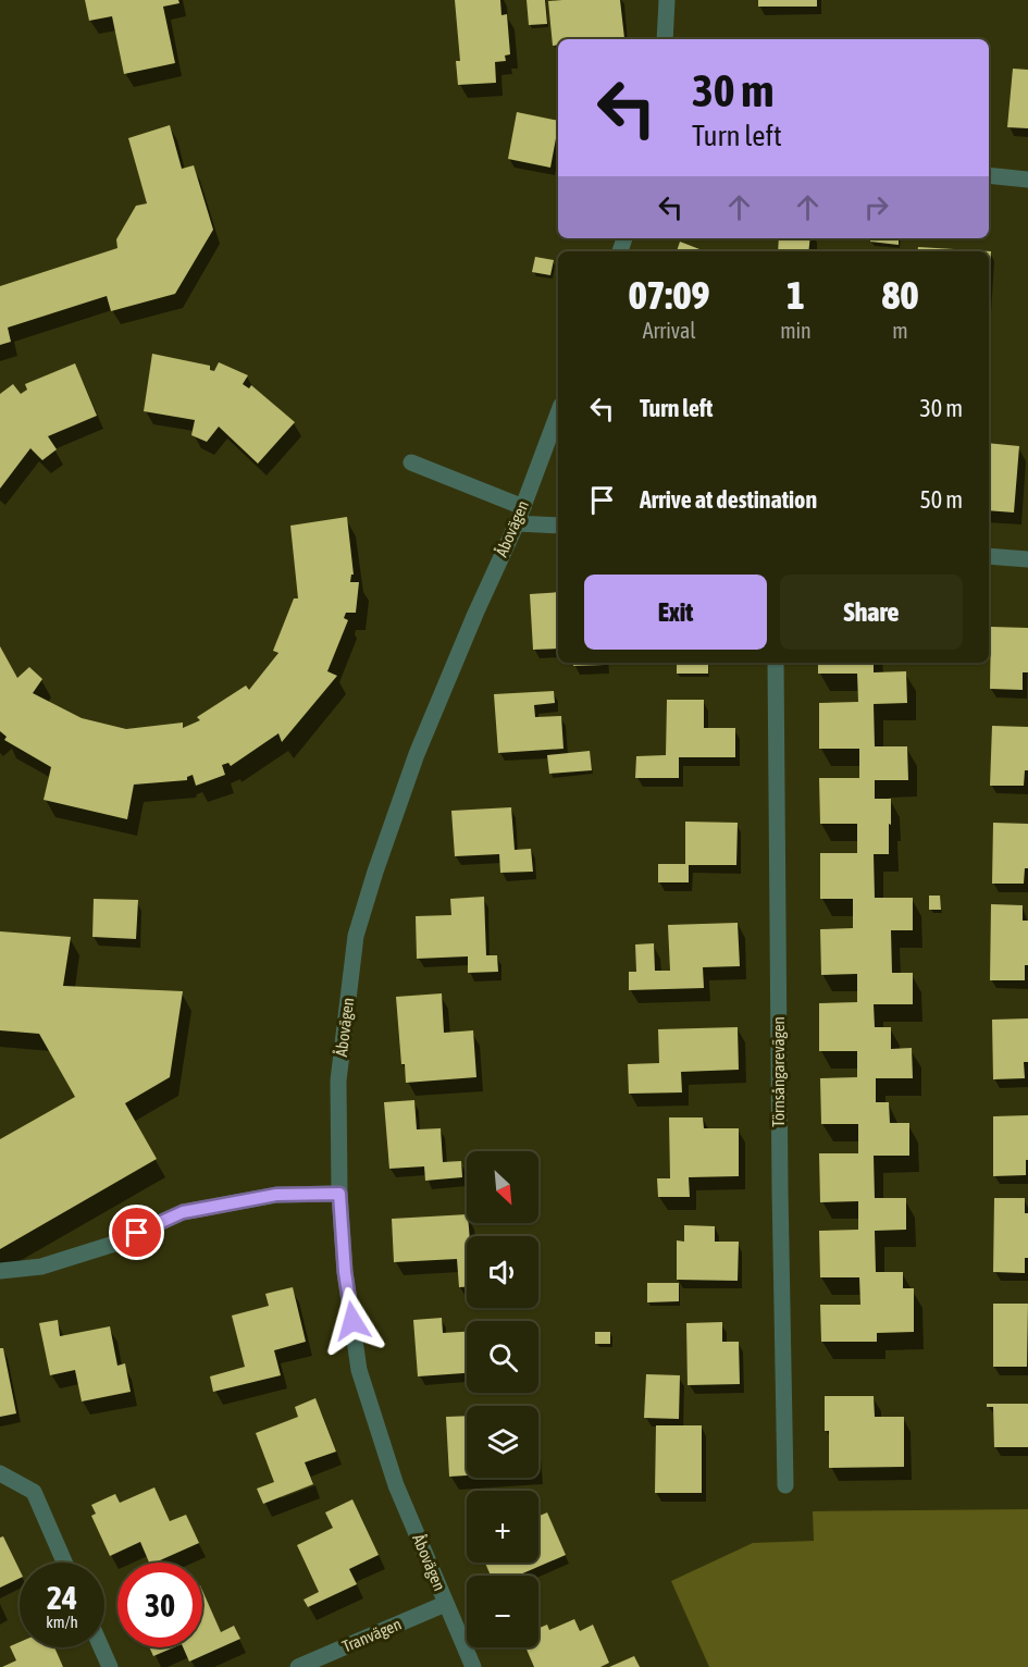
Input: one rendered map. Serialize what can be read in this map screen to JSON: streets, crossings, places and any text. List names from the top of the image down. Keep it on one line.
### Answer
{"streets":{"street":["Åbovägen","Törnsångarevägen","Tranvägen"]},"crossings":[["Åbovägen","Tranvägen"]],"north":"bottom right","page":{"turn":["30 m","Turn left"],"eta":["07:09","Arrival","1","min","80","m"],"list":[{"name":"Turn left","value":"30 m"},{"name":"Arrive at destination","value":"50 m"}],"buttons":["Exit","Share"],"map_buttons":["+","−"],"speed":"24 km/h","limit":"30"}}
